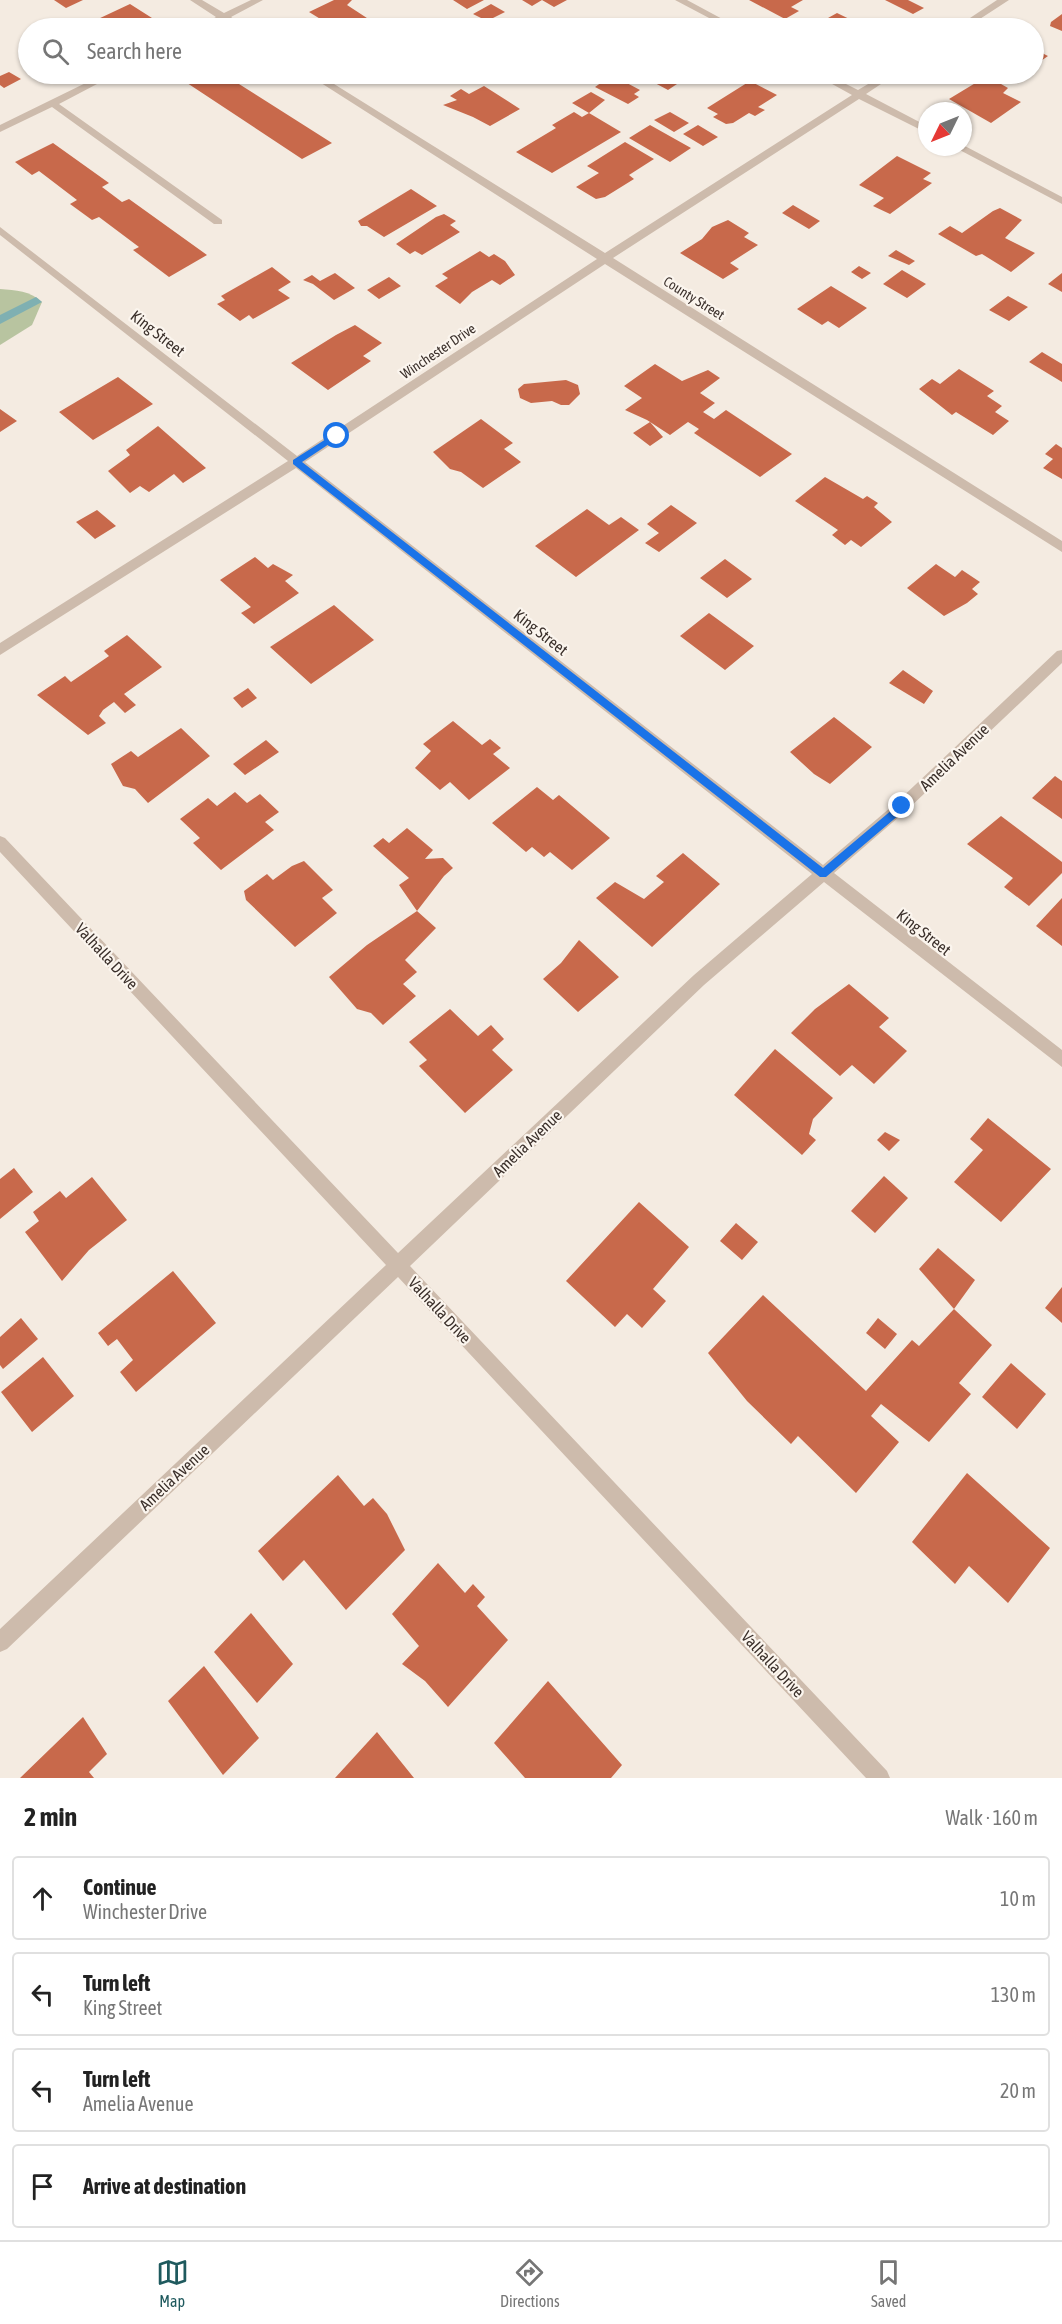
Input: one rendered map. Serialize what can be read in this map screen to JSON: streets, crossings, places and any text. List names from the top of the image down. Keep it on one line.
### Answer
{"streets":{"street":["County Street","King Street","Winchester Drive","Amelia Avenue","Valhalla Drive"]},"crossings":[["County Street","Winchester Drive"],["King Street","Winchester Drive"],["King Street","Amelia Avenue"],["Amelia Avenue","Valhalla Drive"]],"north":"bottom left","page":{"search":"Search here","heading":["2 min","Walk · 160 m"],"list":[["Continue","Winchester Drive","10 m"],["Turn left","King Street","130 m"],["Turn left","Amelia Avenue","20 m"],"Arrive at destination"],"nav":["Map","Directions","Saved"]}}
